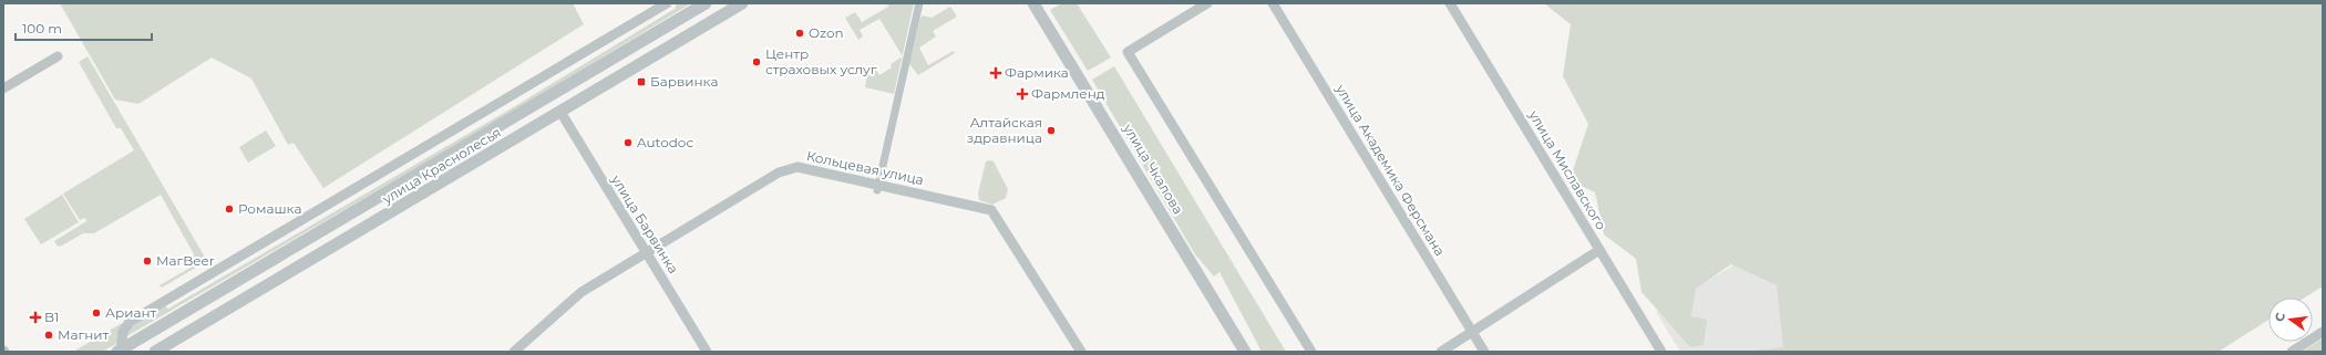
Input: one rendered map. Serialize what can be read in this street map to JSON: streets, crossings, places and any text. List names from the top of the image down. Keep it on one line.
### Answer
{"streets":{"street":["улица Краснолесья","Кольцевая улица","улица Чкалова","улица Академика Ферсмана","улица Миславского","улица Барвинка"]},"crossings":[["улица Краснолесья","улица Барвинка"],["Кольцевая улица","улица Барвинка"]],"places":{"other":["Ozon","Центр страховых услуг","Алтайская здравница","Autodoc","Ромашка","МагBeer","Ариант","Магнит"],"health":["Фармика","Фармленд","B1"],"transit":["Барвинка"]},"scale_bar":"100 m","north":"left"}
